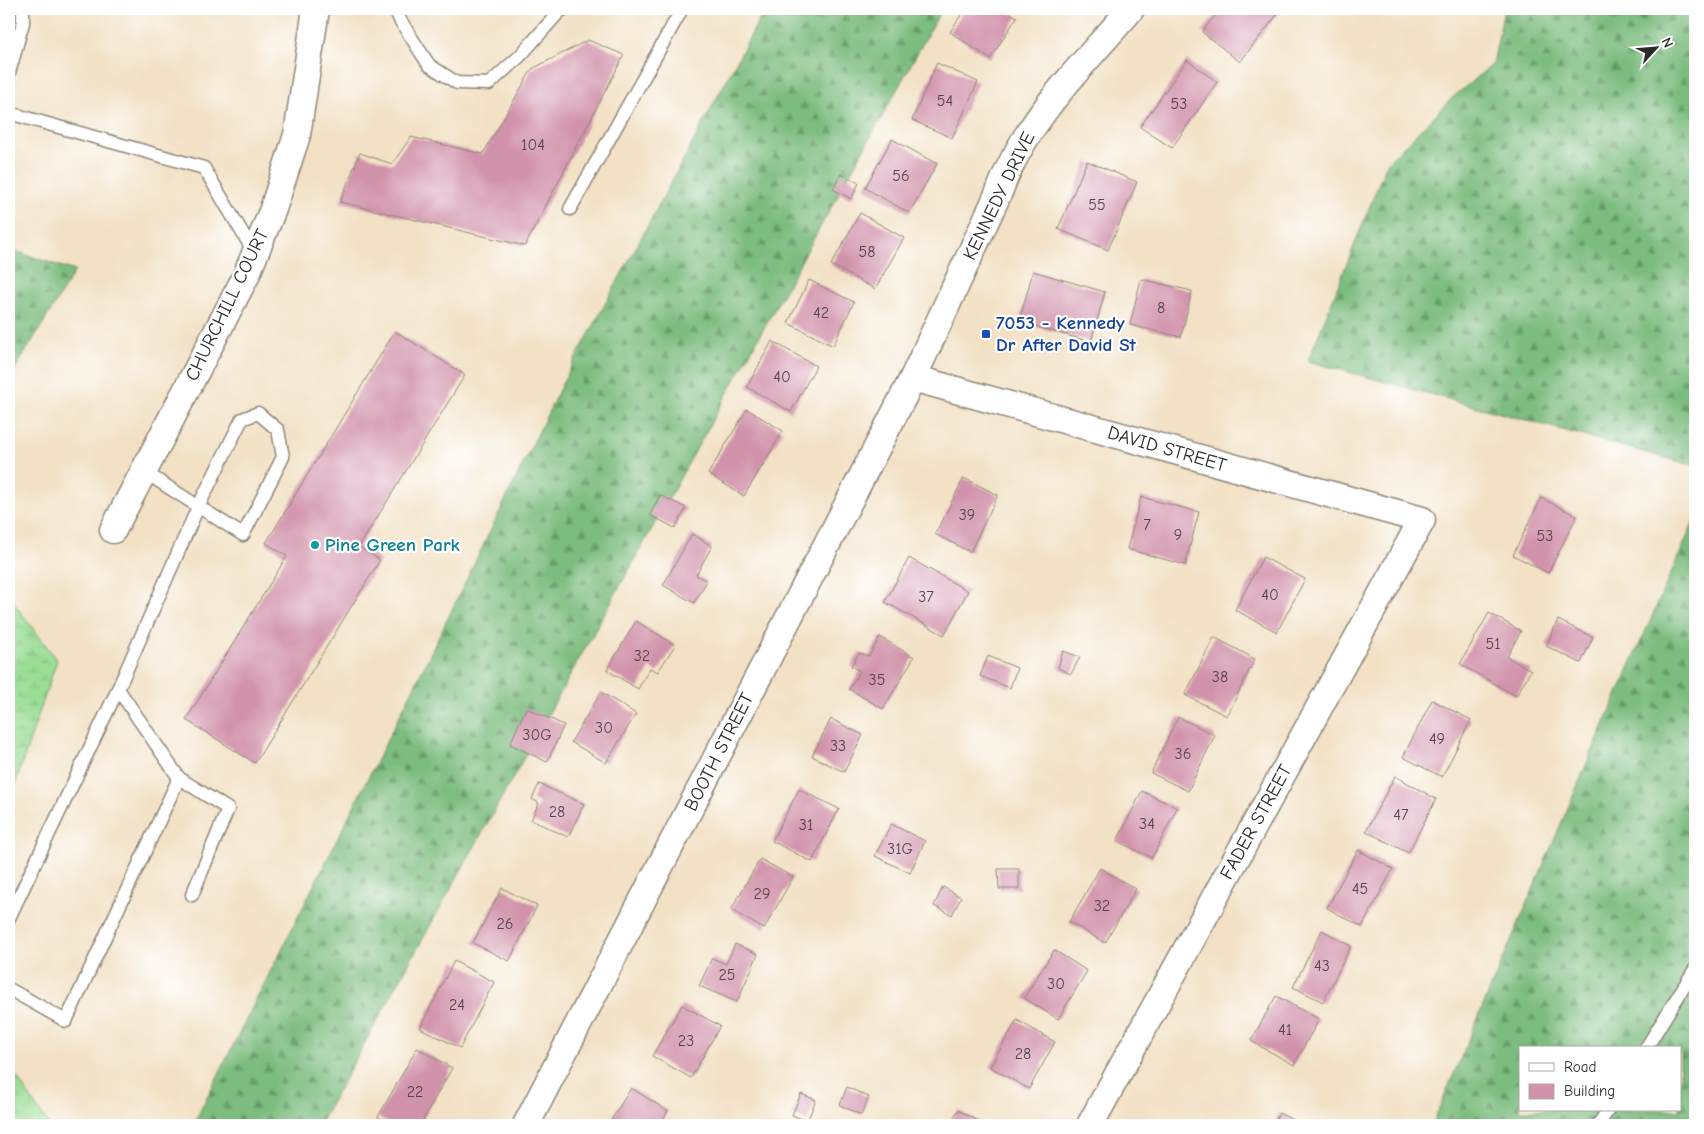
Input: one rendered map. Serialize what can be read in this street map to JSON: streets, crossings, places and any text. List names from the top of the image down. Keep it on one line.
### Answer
{"streets":{"street":["KENNEDY DRIVE","CHURCHILL COURT","DAVID STREET","BOOTH STREET","FADER STREET"]},"crossings":[["KENNEDY DRIVE","DAVID STREET"],["KENNEDY DRIVE","BOOTH STREET"],["DAVID STREET","BOOTH STREET"],["DAVID STREET","FADER STREET"]],"places":{"transit":["7053 - Kennedy Dr After David St"],"other":["Pine Green Park"]},"house_numbers":["54","53","104","56","55","58","8","42","40","39","7","9","53","40","37","51","32","38","35","30","30G","49","33","36","28","47","34","31","31G","45","29","32","26","43","25","30","24","41","23","28","22"],"legend":["Road","Building"],"north":"top right"}
